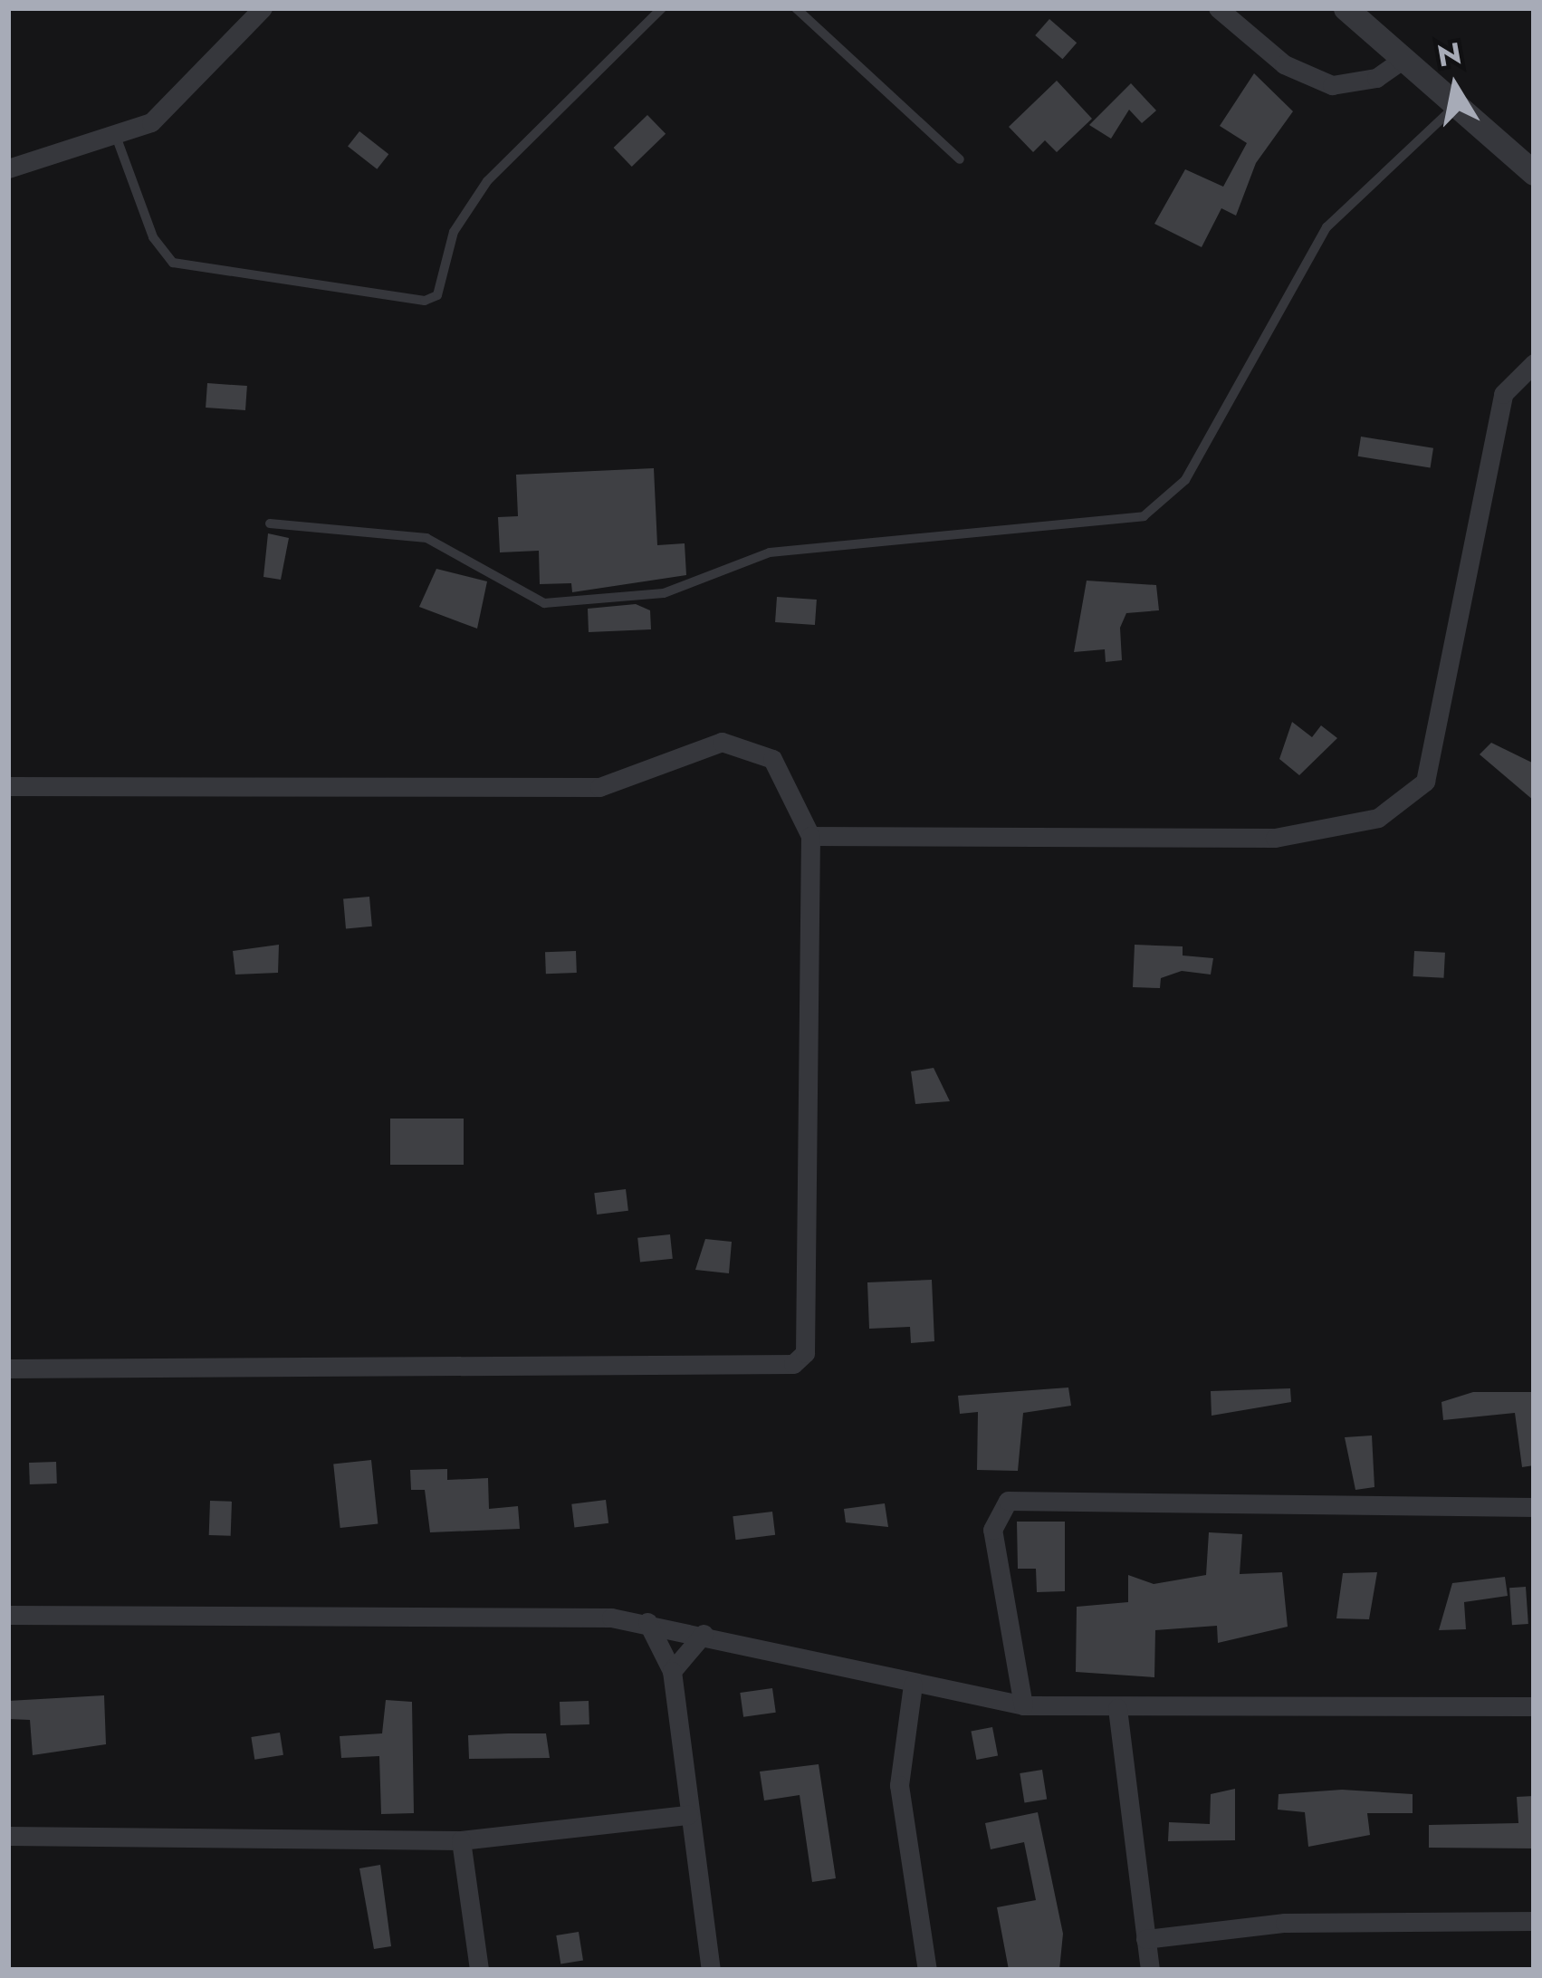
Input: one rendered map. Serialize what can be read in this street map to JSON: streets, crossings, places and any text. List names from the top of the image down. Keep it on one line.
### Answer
{"north":"top"}
